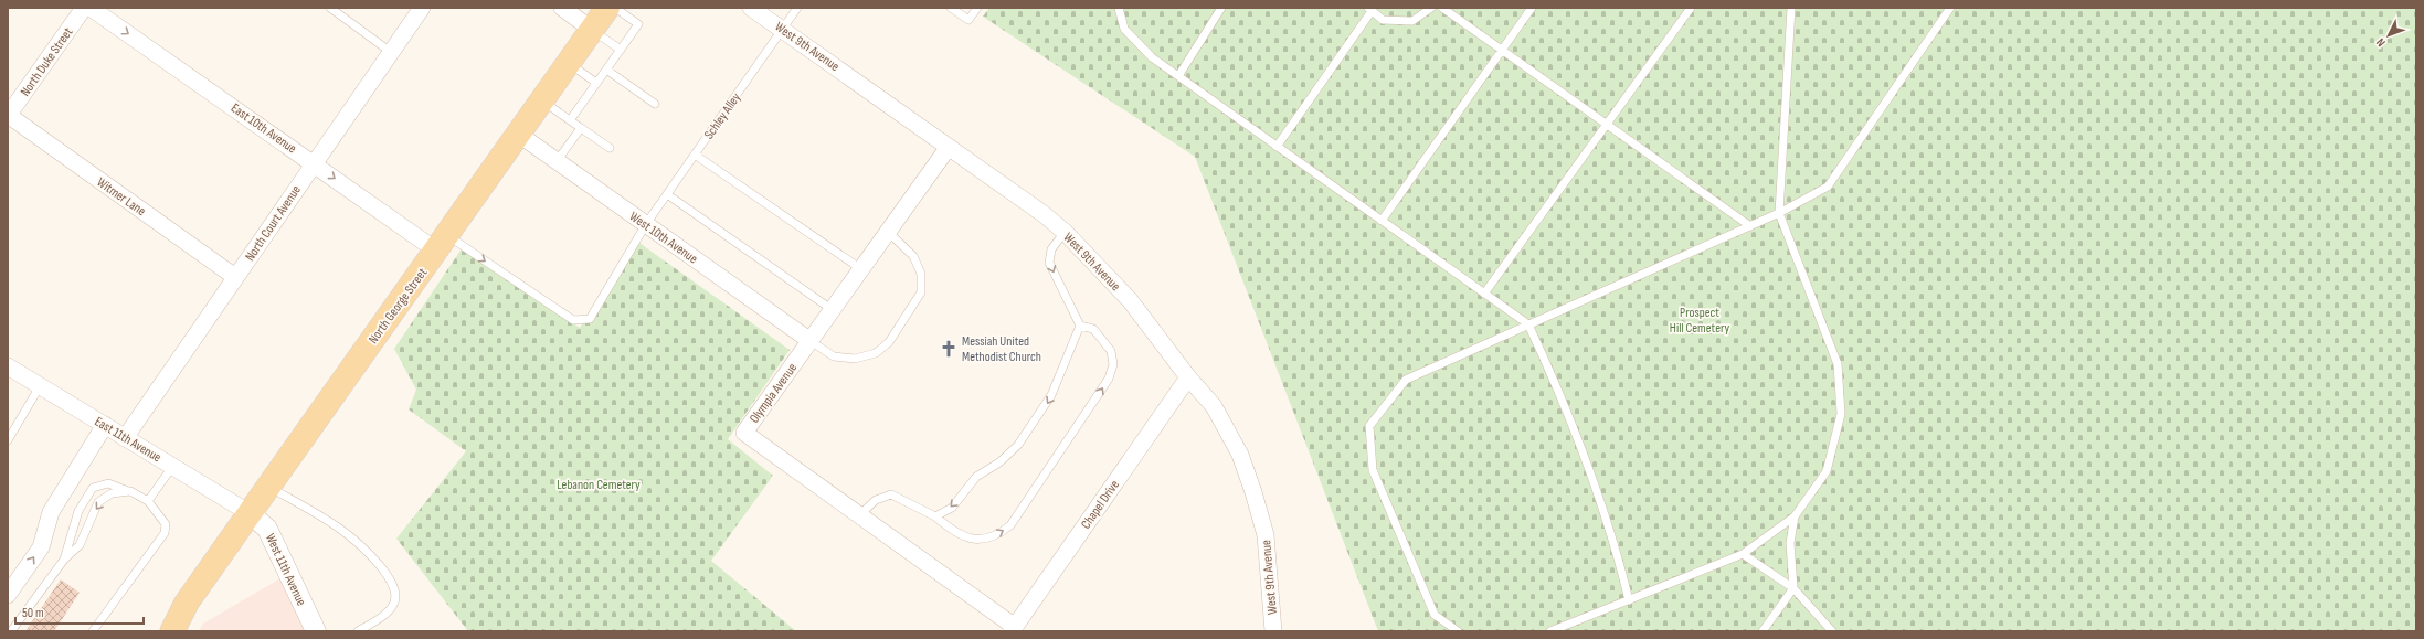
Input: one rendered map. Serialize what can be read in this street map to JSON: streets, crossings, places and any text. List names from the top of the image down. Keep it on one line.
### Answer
{"streets":{"main road":["North George Street"],"street":["West 9th Avenue","North Duke Street","East 10th Avenue","Witmer Lane","North Court Avenue","West 10th Avenue","Olympia Avenue","East 11th Avenue","Chapel Drive","West 11th Avenue"],"lane":["Schley Alley"]},"crossings":[["West 9th Avenue","Schley Alley"],["West 9th Avenue","Olympia Avenue"],["West 9th Avenue","Chapel Drive"],["North Duke Street","Witmer Lane"],["Schley Alley","East 10th Avenue"],["Schley Alley","West 10th Avenue"],["Schley Alley","North George Street"],["East 10th Avenue","North Court Avenue"],["East 10th Avenue","North George Street"],["Witmer Lane","North Court Avenue"],["North Court Avenue","East 11th Avenue"],["West 10th Avenue","North George Street"],["West 10th Avenue","Olympia Avenue"],["North George Street","East 11th Avenue"],["North George Street","West 11th Avenue"],["Olympia Avenue","Chapel Drive"],["East 11th Avenue","West 11th Avenue"]],"one_way":["East 10th Avenue"],"parks":["Prospect Hill Cemetery","Lebanon Cemetery"],"places":{"church":["Messiah United Methodist Church"]},"scale_bar":"50 m","north":"bottom left"}
